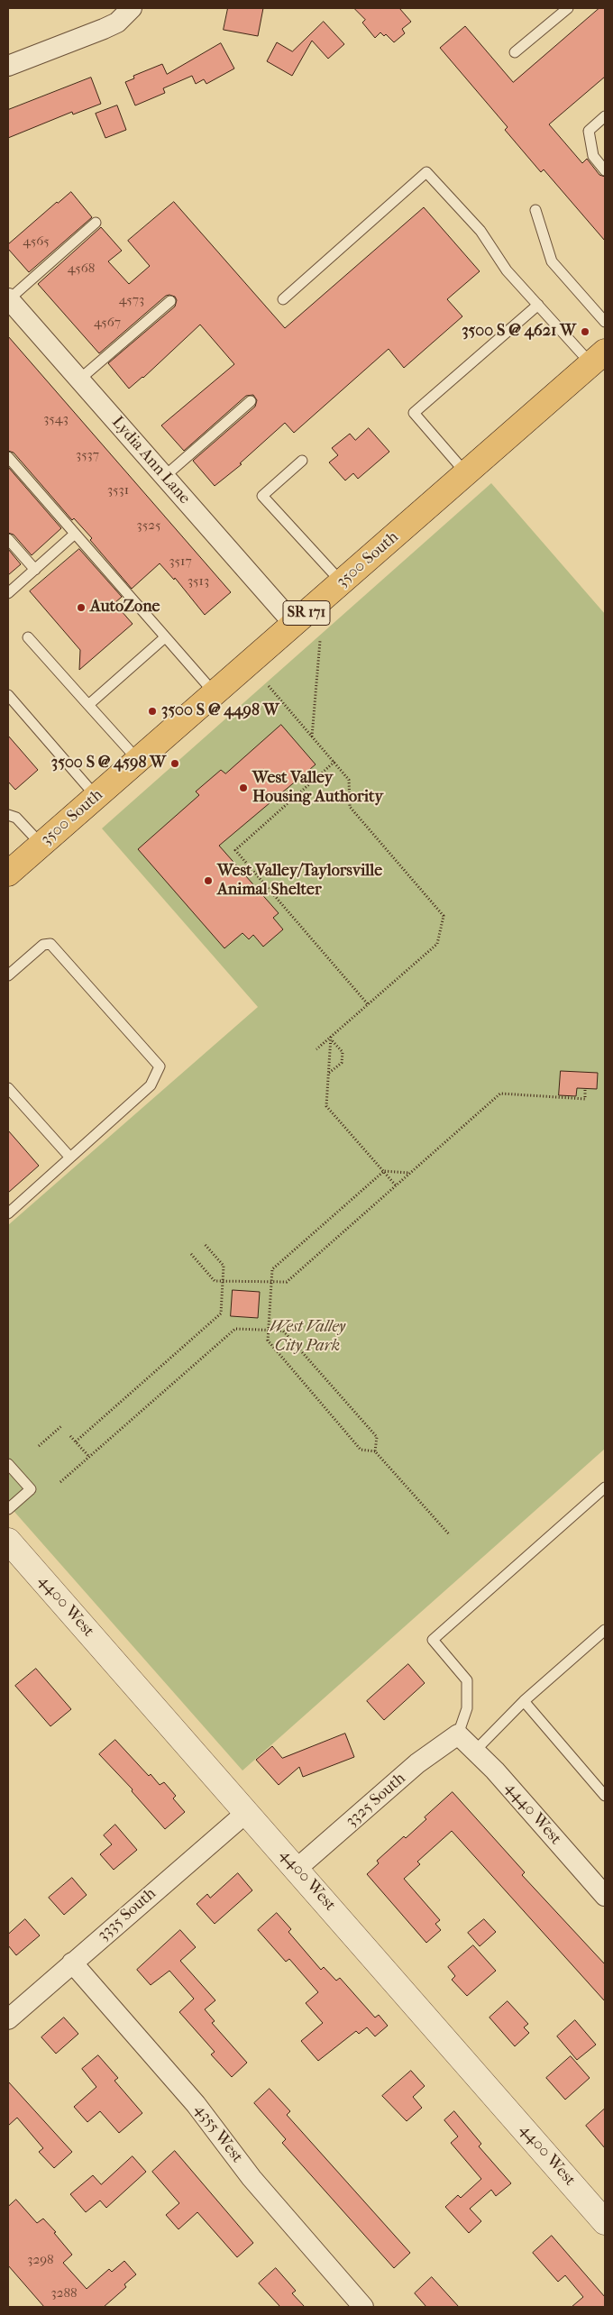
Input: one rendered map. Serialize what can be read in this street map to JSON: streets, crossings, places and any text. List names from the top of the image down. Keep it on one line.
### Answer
{"streets":{"main road":["3500 South","SR 171"],"street":["Lydia Ann Lane","4400 West","3325 South","4440 West","3335 South","4355 West"]},"crossings":[["Lydia Ann Lane","3500 South"],["4400 West","3325 South"],["4400 West","3335 South"],["3325 South","4440 West"],["3335 South","4355 West"]],"parks":["West Valley City Park"],"places":["3500 S @ 4621 W","AutoZone","3500 S @ 4498 W","3500 S @ 4598 W","West Valley Housing Authority","West Valley/Taylorsville Animal Shelter"],"house_numbers":["4565","4568","4573","4567","3543","3537","3531","3525","3517","3513","3298","3288"]}
